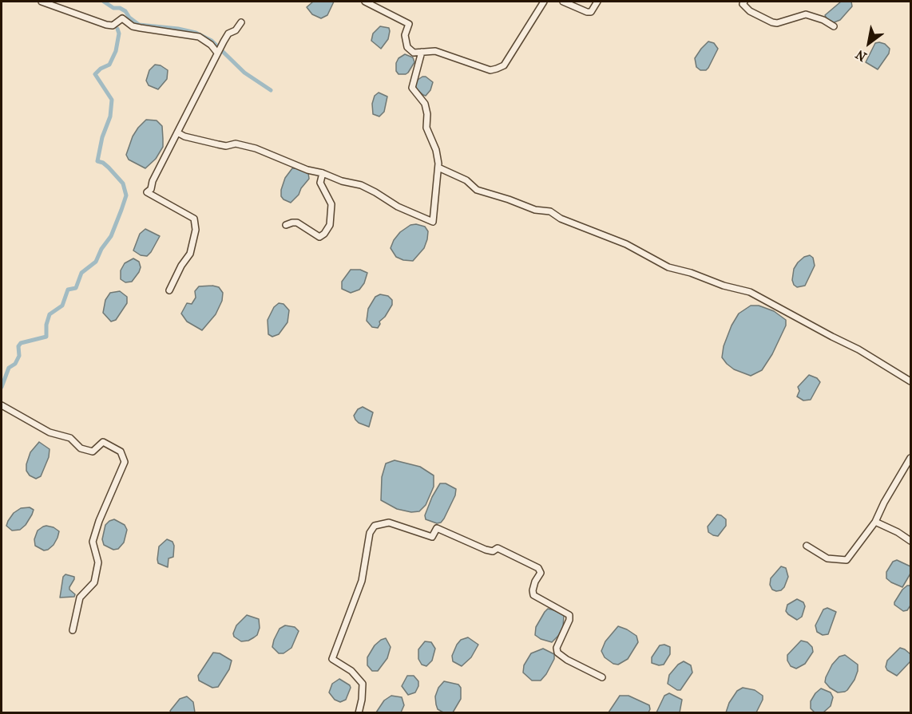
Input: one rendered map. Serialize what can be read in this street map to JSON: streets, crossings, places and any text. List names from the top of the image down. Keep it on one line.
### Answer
{"north":"bottom left"}
